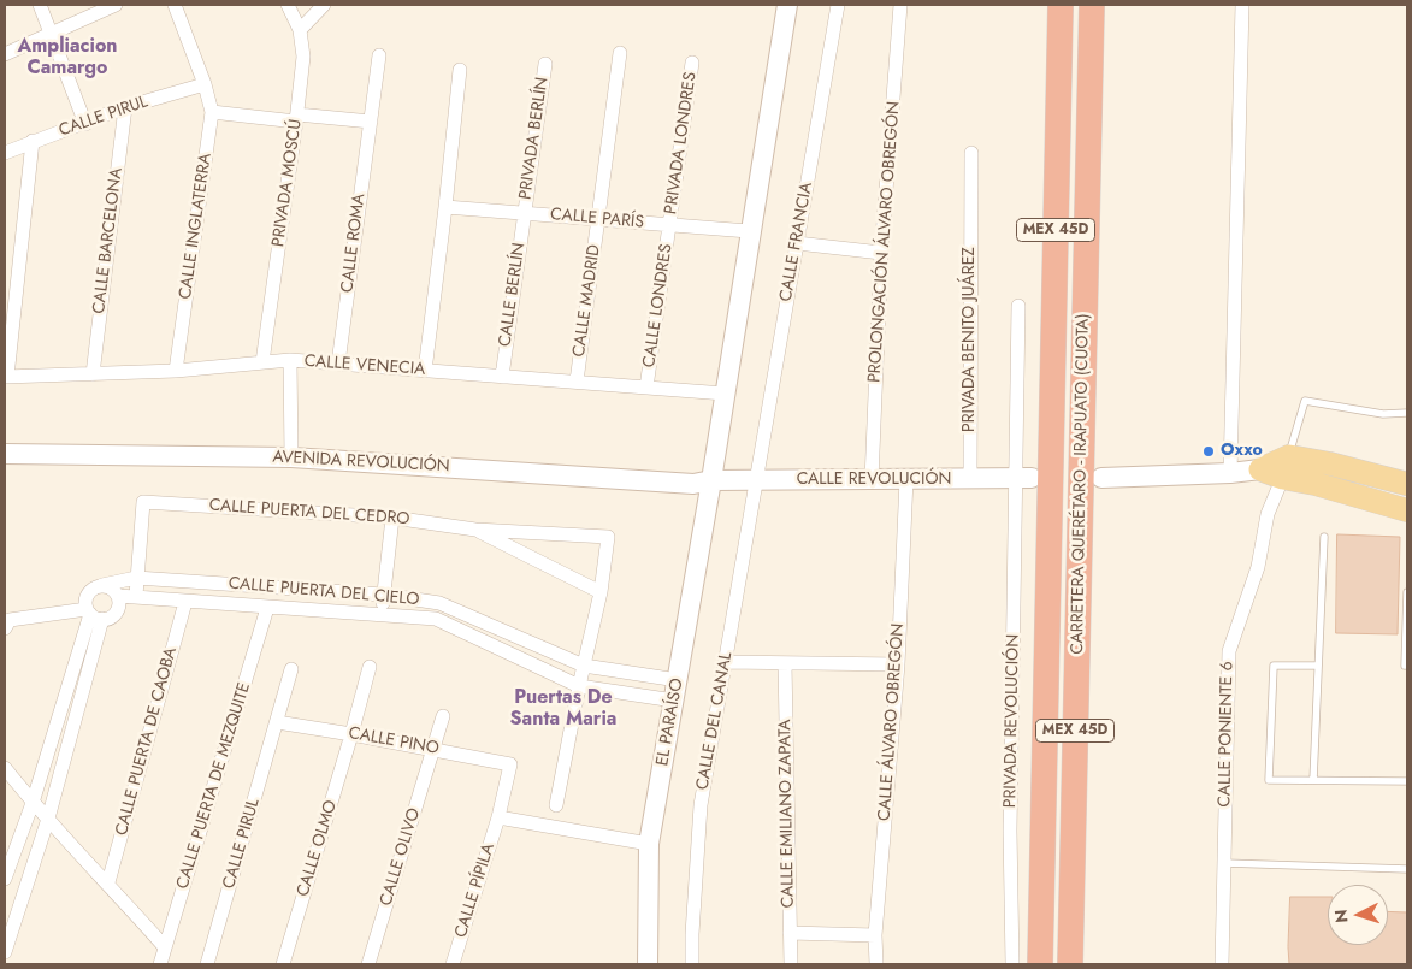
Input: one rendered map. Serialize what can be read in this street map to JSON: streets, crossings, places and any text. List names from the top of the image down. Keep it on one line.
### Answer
{"streets":{"highway":["MEX 45D","CARRETERA QUERÉTARO - IRAPUATO (CUOTA)"],"main road":["AVENIDA REVOLUCIÓN","CALLE REVOLUCIÓN","EL PARAÍSO"],"street":["CALLE PIRUL","PRIVADA BERLÍN","PRIVADA LONDRES","PRIVADA MOSCÚ","CALLE PARÍS","CALLE INGLATERRA","CALLE BARCELONA","CALLE FRANCIA","PROLONGACIÓN ÁLVARO OBREGÓN","CALLE ROMA","CALLE BERLÍN","CALLE MADRID","CALLE LONDRES","PRIVADA BENITO JUÁREZ","CALLE VENECIA","CALLE PUERTA DEL CEDRO","CALLE PUERTA DEL CIELO","CALLE DEL CANAL","PRIVADA REVOLUCIÓN","CALLE ÁLVARO OBREGÓN","CALLE PONIENTE 6","CALLE PUERTA DE CAOBA","CALLE PINO","CALLE PUERTA DE MEZQUITE","CALLE EMILIANO ZAPATA","CALLE OLMO","CALLE OLIVO","CALLE PÍPILA"]},"crossings":[["CALLE PIRUL","CALLE INGLATERRA"],["CALLE PIRUL","CALLE BARCELONA"],["CALLE PIRUL","CALLE PINO"],["PRIVADA BERLÍN","CALLE PARÍS"],["PRIVADA BERLÍN","CALLE BERLÍN"],["PRIVADA LONDRES","CALLE PARÍS"],["PRIVADA LONDRES","CALLE LONDRES"],["PRIVADA MOSCÚ","CALLE VENECIA"],["CALLE PARÍS","CALLE BERLÍN"],["CALLE PARÍS","CALLE MADRID"],["CALLE PARÍS","CALLE LONDRES"],["CALLE INGLATERRA","CALLE VENECIA"],["CALLE BARCELONA","CALLE VENECIA"],["CALLE FRANCIA","CALLE REVOLUCIÓN"],["CALLE FRANCIA","CALLE DEL CANAL"],["PROLONGACIÓN ÁLVARO OBREGÓN","CALLE REVOLUCIÓN"],["CALLE ROMA","CALLE VENECIA"],["CALLE BERLÍN","CALLE VENECIA"],["CALLE MADRID","CALLE VENECIA"],["CALLE LONDRES","CALLE VENECIA"],["PRIVADA BENITO JUÁREZ","CALLE REVOLUCIÓN"],["AVENIDA REVOLUCIÓN","CALLE REVOLUCIÓN"],["AVENIDA REVOLUCIÓN","EL PARAÍSO"],["CALLE REVOLUCIÓN","CALLE DEL CANAL"],["CALLE REVOLUCIÓN","PRIVADA REVOLUCIÓN"],["CALLE REVOLUCIÓN","EL PARAÍSO"],["CALLE REVOLUCIÓN","CALLE ÁLVARO OBREGÓN"],["CALLE PUERTA DEL CEDRO","CALLE PUERTA DEL CIELO"],["CALLE PUERTA DEL CIELO","EL PARAÍSO"],["CALLE PUERTA DEL CIELO","CALLE PUERTA DE CAOBA"],["CALLE PUERTA DEL CIELO","CALLE PUERTA DE MEZQUITE"],["CALLE PINO","CALLE OLMO"],["CALLE PINO","CALLE OLIVO"],["CALLE PINO","CALLE PÍPILA"]],"districts":["Ampliacion Camargo","Puertas De Santa Maria"],"places":["Oxxo"],"north":"left"}
